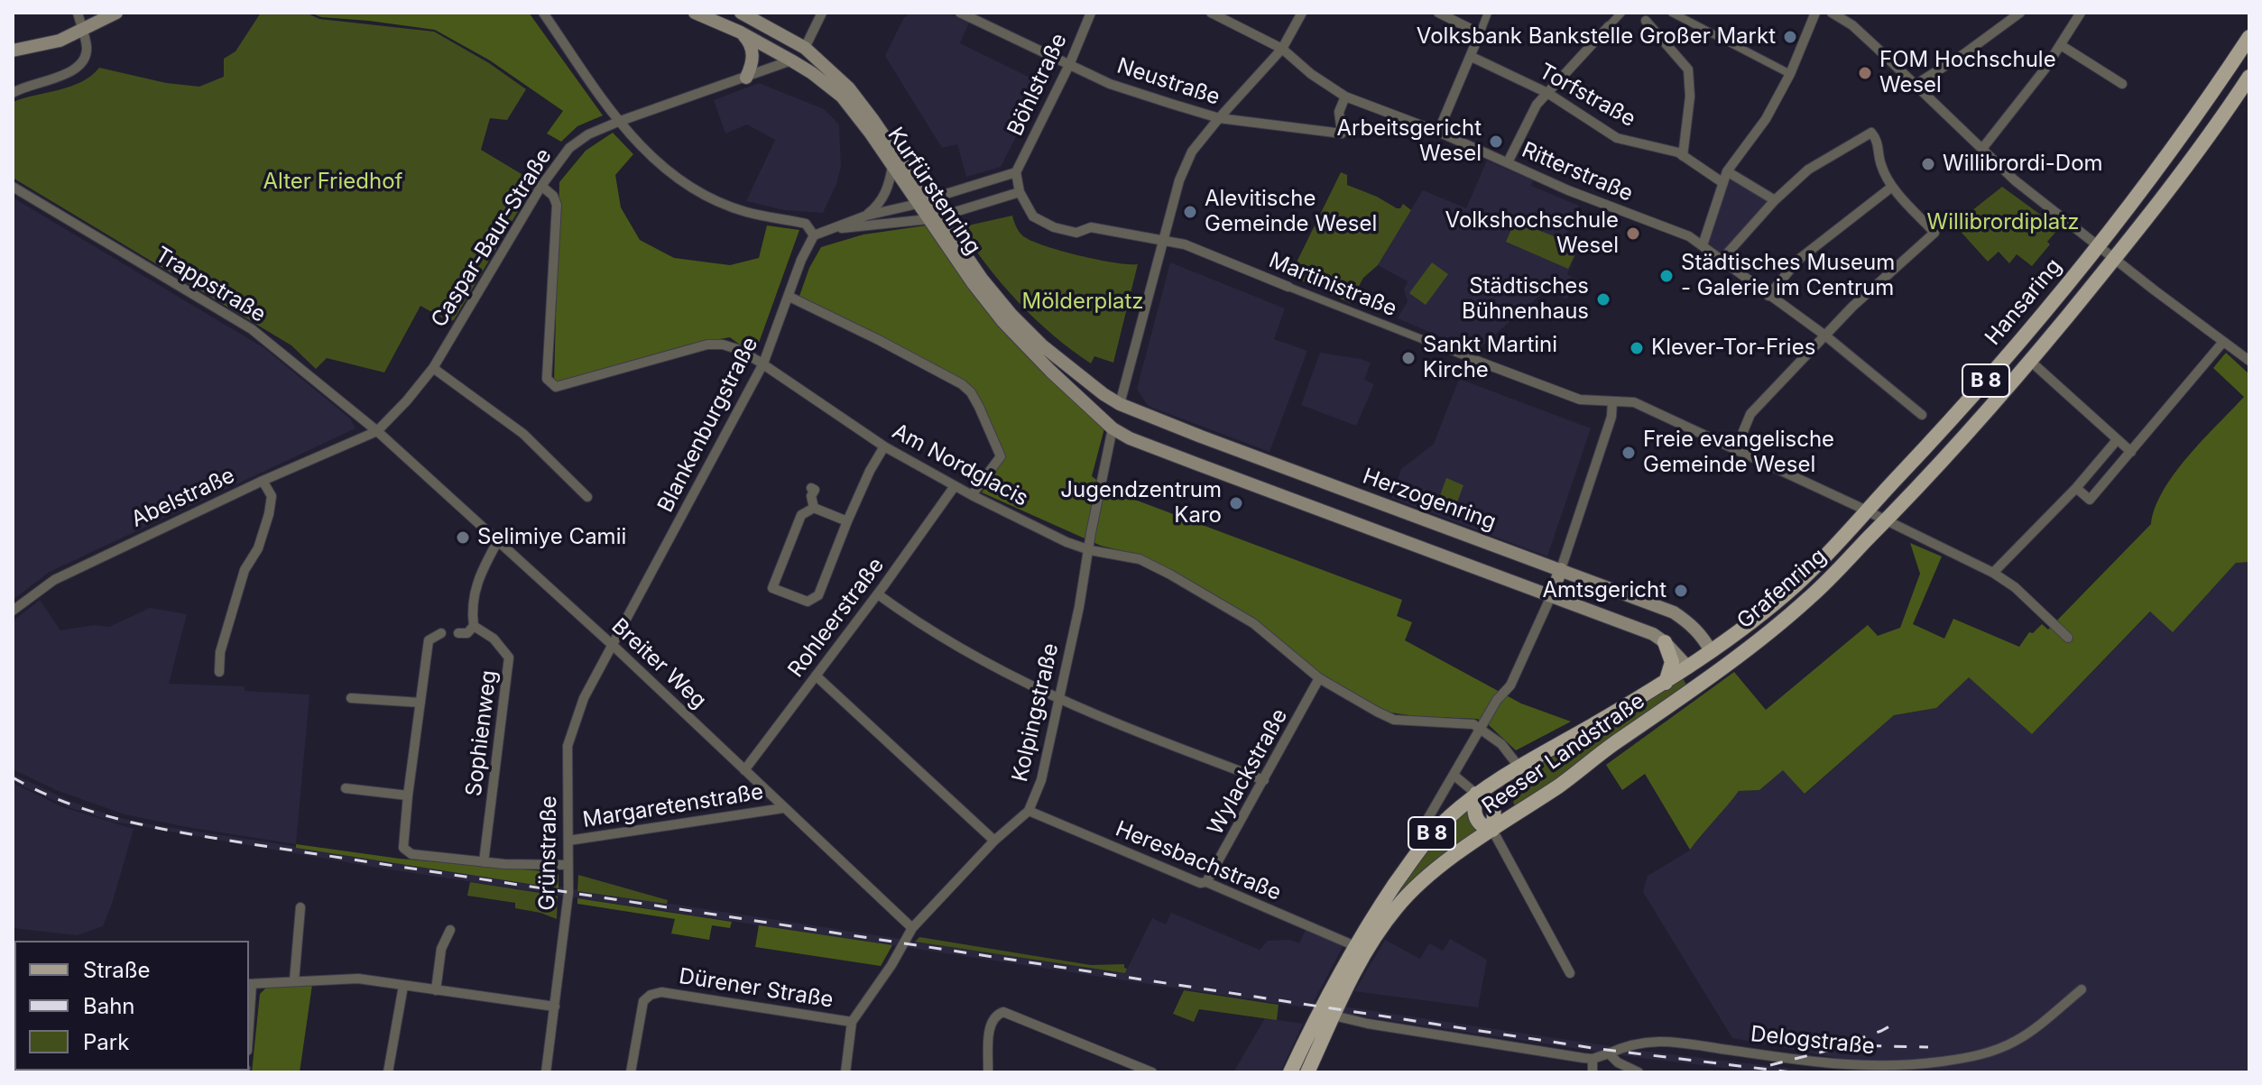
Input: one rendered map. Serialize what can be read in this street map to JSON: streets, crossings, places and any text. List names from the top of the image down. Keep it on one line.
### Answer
{"streets":{"main road":["Kurfürstenring","Hansaring","B 8","Herzogenring","Grafenring","Reeser Landstraße"],"street":["Neustraße","Böhlstraße","Torfstraße","Ritterstraße","Caspar-Baur-Straße","Trappstraße","Martinistraße","Blankenburgstraße","Am Nordglacis","Abelstraße","Rohleerstraße","Breiter Weg","Kolpingstraße","Sophienweg","Wylackstraße","Margaretenstraße","Grünstraße","Heresbachstraße","Dürener Straße","Delogstraße"]},"crossings":[["Neustraße","Böhlstraße"],["Neustraße","Ritterstraße"],["Kurfürstenring","Caspar-Baur-Straße"],["Kurfürstenring","Herzogenring"],["Kurfürstenring","Kolpingstraße"],["Caspar-Baur-Straße","Trappstraße"],["Caspar-Baur-Straße","Am Nordglacis"],["Caspar-Baur-Straße","Abelstraße"],["Caspar-Baur-Straße","Breiter Weg"],["Trappstraße","Abelstraße"],["Trappstraße","Breiter Weg"],["Martinistraße","Hansaring"],["Martinistraße","Grafenring"],["Hansaring","Grafenring"],["Blankenburgstraße","Am Nordglacis"],["Blankenburgstraße","Breiter Weg"],["Blankenburgstraße","Grünstraße"],["Am Nordglacis","Rohleerstraße"],["Am Nordglacis","Kolpingstraße"],["Am Nordglacis","Reeser Landstraße"],["Am Nordglacis","Wylackstraße"],["Abelstraße","Breiter Weg"],["Herzogenring","Grafenring"],["Grafenring","Reeser Landstraße"],["Rohleerstraße","Breiter Weg"],["Breiter Weg","Kolpingstraße"],["Breiter Weg","Margaretenstraße"],["Breiter Weg","Grünstraße"],["Kolpingstraße","Heresbachstraße"],["Kolpingstraße","Dürener Straße"],["Reeser Landstraße","Heresbachstraße"],["Reeser Landstraße","Delogstraße"],["Wylackstraße","Heresbachstraße"],["Margaretenstraße","Grünstraße"]],"parks":["Alter Friedhof","Willibrordiplatz","Mölderplatz"],"places":["Volksbank Bankstelle Großer Markt","FOM Hochschule Wesel","Arbeitsgericht Wesel","Willibrordi-Dom","Alevitische Gemeinde Wesel","Volkshochschule Wesel","Städtisches Museum - Galerie im Centrum","Städtisches Bühnenhaus","Klever-Tor-Fries","Sankt Martini Kirche","Freie evangelische Gemeinde Wesel","Jugendzentrum Karo","Selimiye Camii","Amtsgericht"],"legend":["Straße","Bahn","Park"]}
